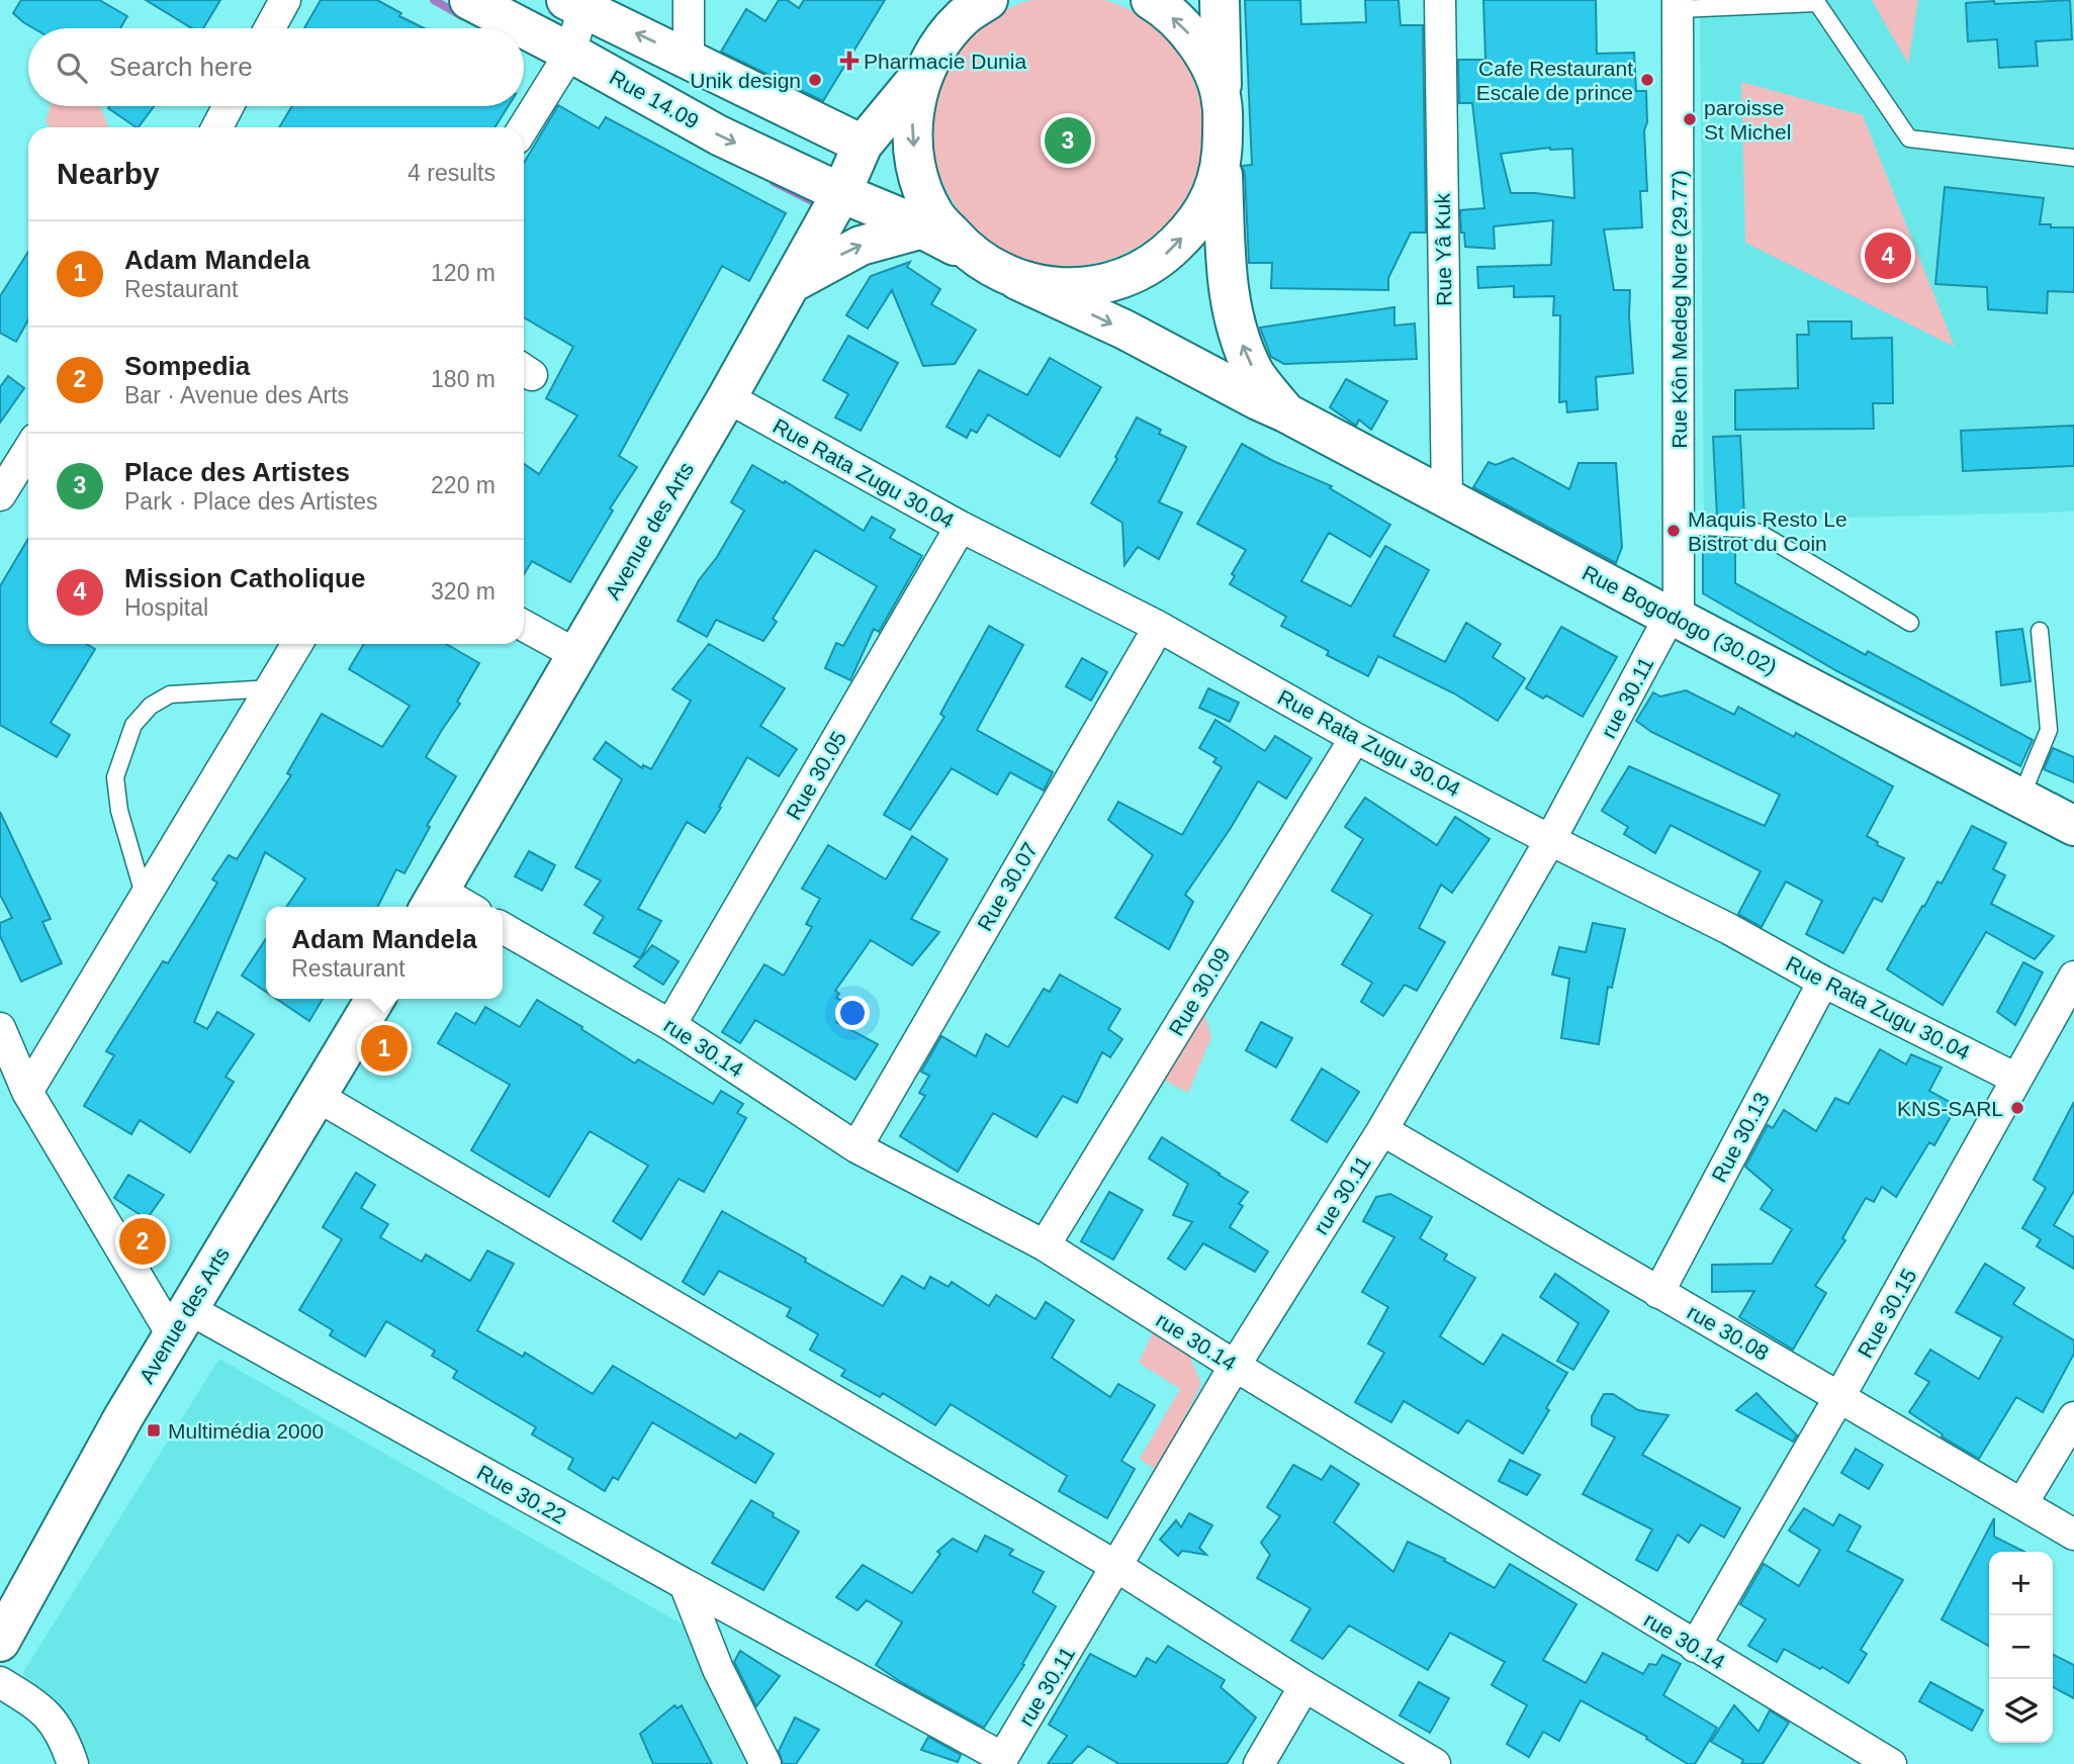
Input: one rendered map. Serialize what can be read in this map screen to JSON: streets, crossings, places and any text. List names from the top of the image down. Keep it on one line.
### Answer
{"streets":{"street":["Rue 14.09","Rue Yâ Kuk","Rue Kôn Medeg Nore (29.77)","Rue Rata Zugu 30.04","Avenue des Arts","Rue Bogodogo (30.02)","rue 30.11","Rue 30.05","Rue 30.07","Rue 30.09","rue 30.14","Rue 30.13","Rue 30.15","rue 30.08","Rue 30.22"]},"crossings":[["Rue 14.09","Avenue des Arts"],["Rue 14.09","Rue Bogodogo (30.02)"],["Rue Yâ Kuk","Rue Bogodogo (30.02)"],["Rue Kôn Medeg Nore (29.77)","Rue Bogodogo (30.02)"],["Rue Kôn Medeg Nore (29.77)","rue 30.11"],["Rue Rata Zugu 30.04","Avenue des Arts"],["Rue Rata Zugu 30.04","rue 30.11"],["Rue Rata Zugu 30.04","Rue 30.05"],["Rue Rata Zugu 30.04","Rue 30.07"],["Rue Rata Zugu 30.04","Rue 30.09"],["Rue Rata Zugu 30.04","Rue 30.13"],["Rue Rata Zugu 30.04","Rue 30.15"],["Avenue des Arts","Rue 30.22"],["Rue Bogodogo (30.02)","rue 30.11"],["rue 30.11","rue 30.14"],["rue 30.11","rue 30.08"],["rue 30.11","Rue 30.22"],["Rue 30.05","rue 30.14"],["Rue 30.07","rue 30.14"],["Rue 30.09","rue 30.14"],["rue 30.14","Rue 30.15"],["Rue 30.13","rue 30.08"],["Rue 30.15","rue 30.08"]],"places":{"health":["Pharmacie Dunia"],"other":["Unik design","Cafe Restaurant Escale de prince","paroisse St Michel","Maquis Resto Le Bistrot du Coin","KNS-SARL"],"transit":["Multimédia 2000"]},"page":{"search":"Search here","pins":["3","4","1","2"],"heading":["Nearby","4 results"],"list":[{"mark":"1","name":"Adam Mandela","note":"Restaurant","value":"120 m"},{"mark":"2","name":"Sompedia","note":"Bar · Avenue des Arts","value":"180 m"},{"mark":"3","name":"Place des Artistes","note":"Park · Place des Artistes","value":"220 m"},{"mark":"4","name":"Mission Catholique","note":"Hospital","value":"320 m"}],"popup":["Adam Mandela","Restaurant"],"map_buttons":["+","−"]}}
